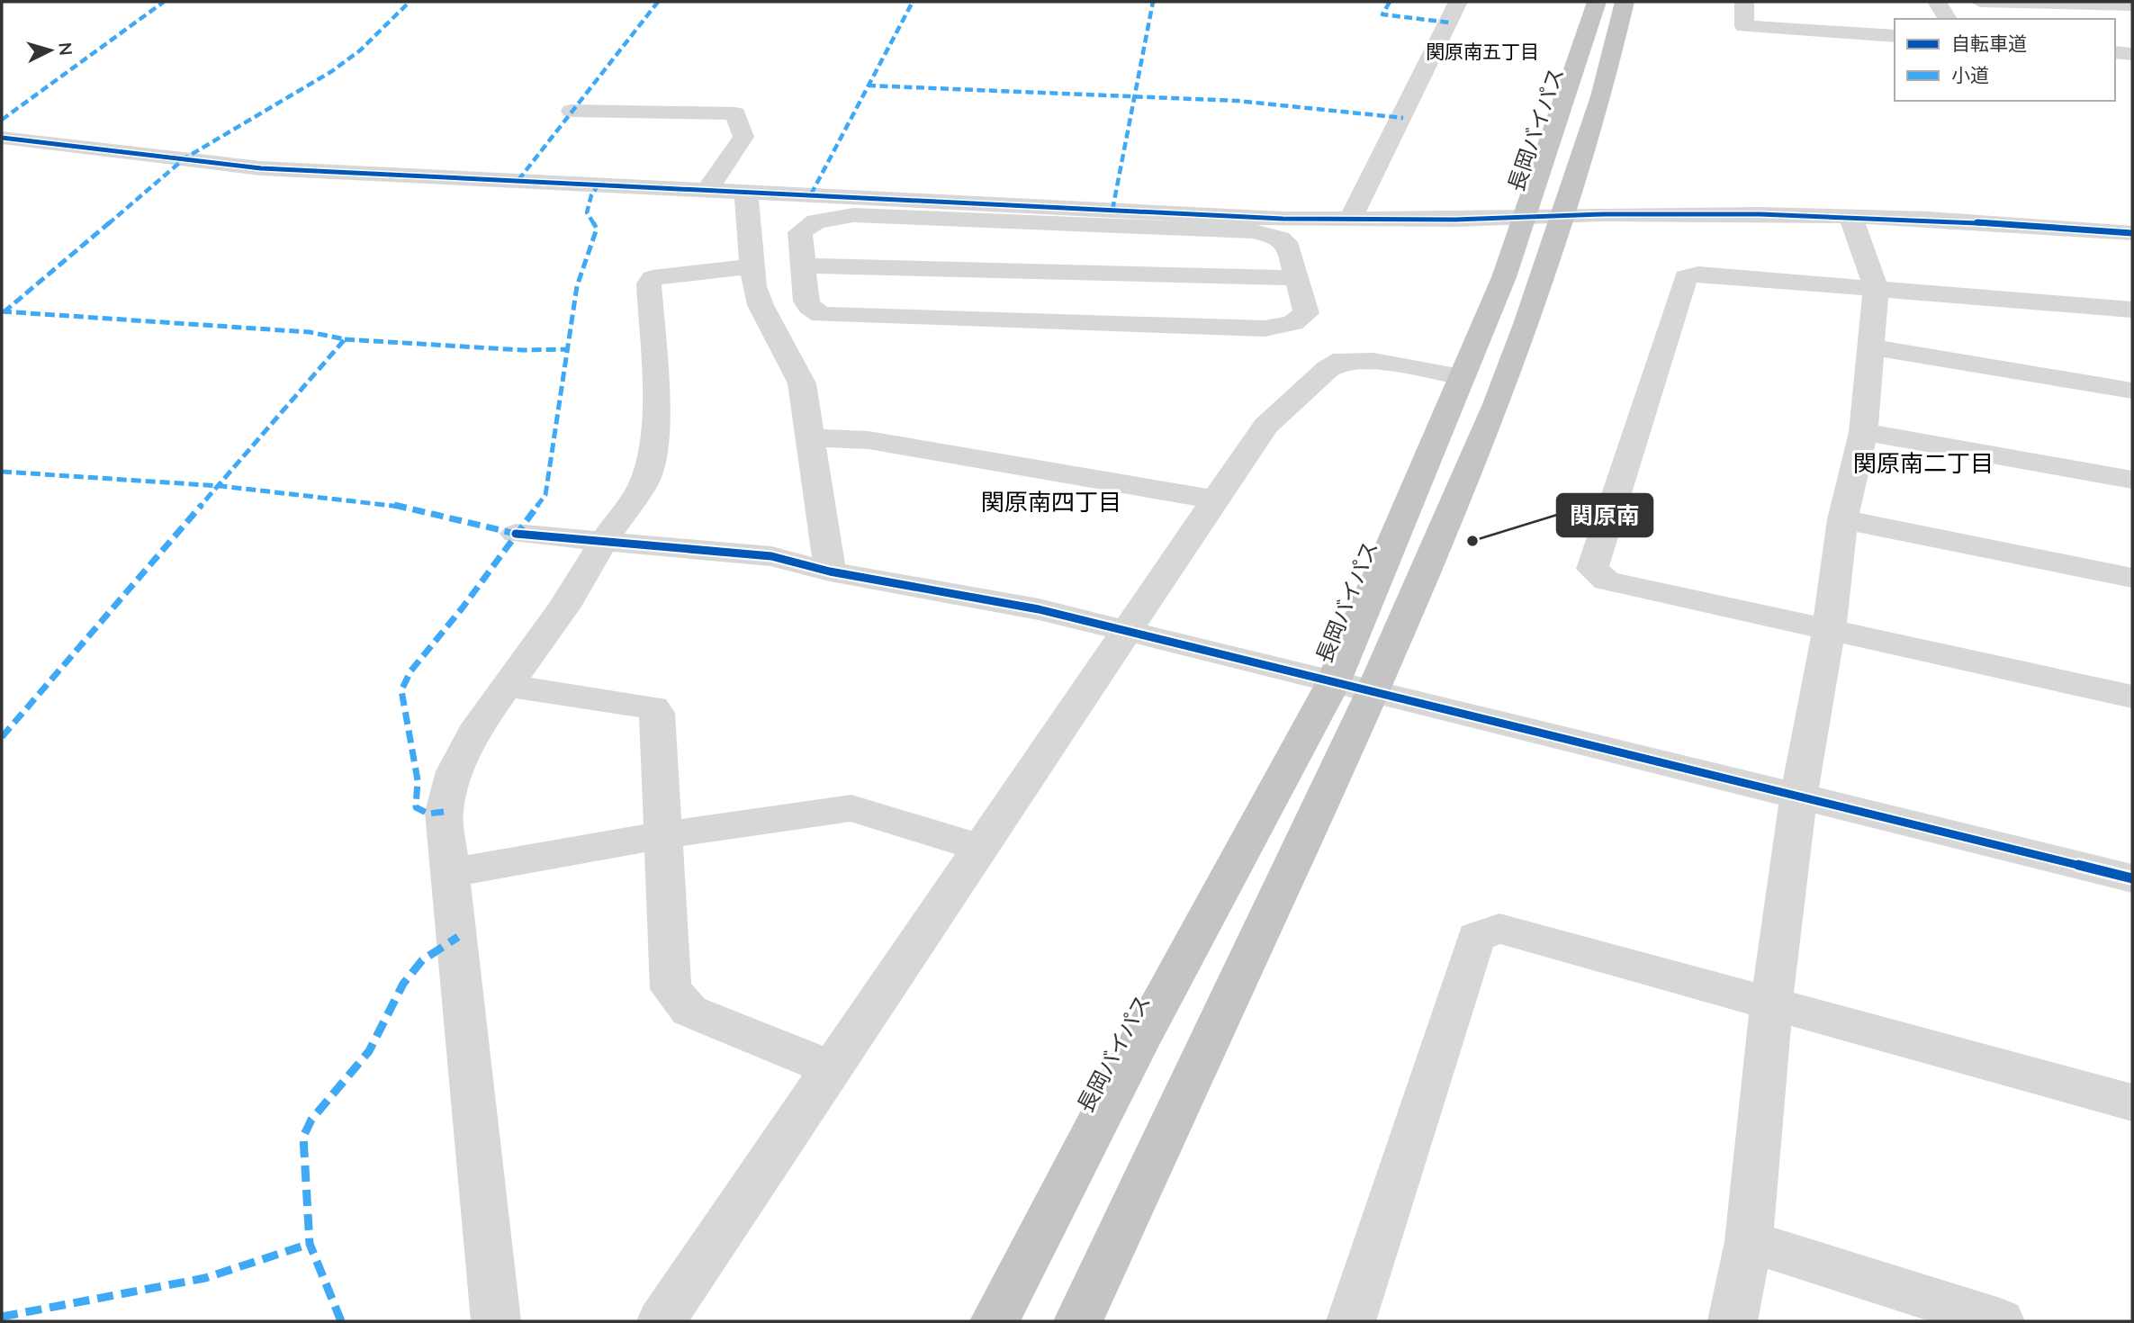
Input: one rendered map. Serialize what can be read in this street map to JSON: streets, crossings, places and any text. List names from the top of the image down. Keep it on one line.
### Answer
{"streets":{"highway":["長岡バイパス"]},"districts":["関原南五丁目","関原南二丁目","関原南四丁目"],"places":["関原南"],"legend":["自転車道","小道"],"north":"right"}
